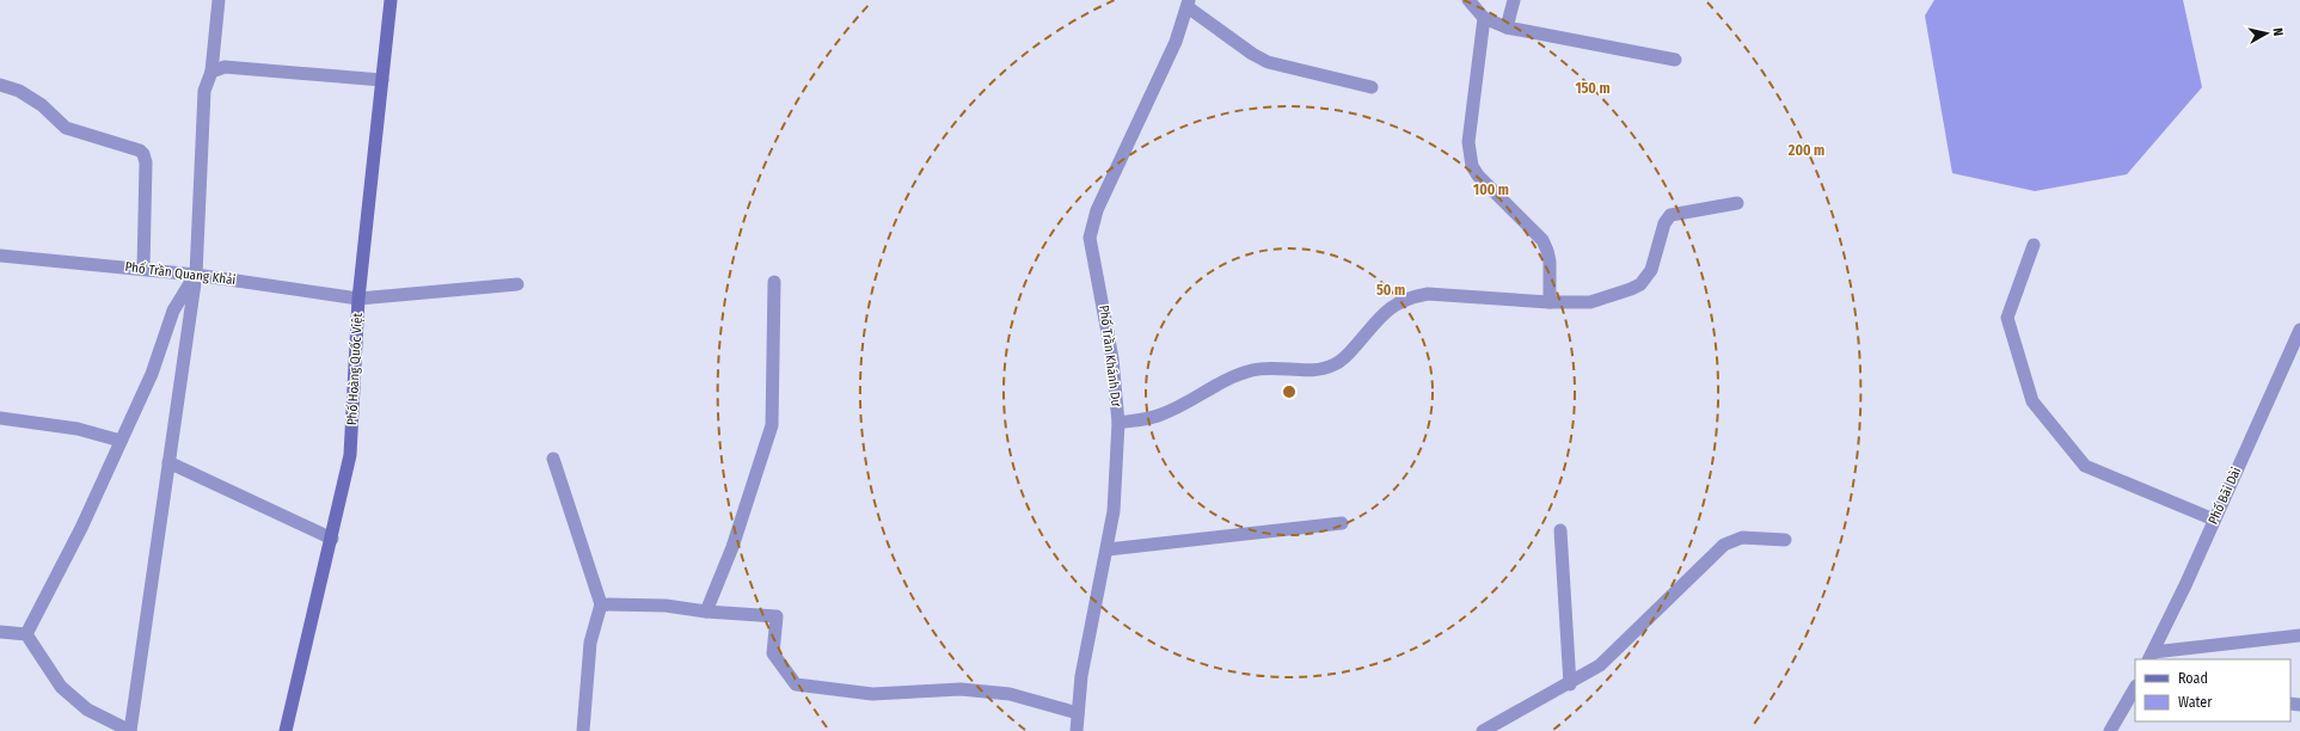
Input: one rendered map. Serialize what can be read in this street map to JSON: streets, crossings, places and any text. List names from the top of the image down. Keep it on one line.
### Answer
{"streets":{"main road":["Phố Hoàng Quốc Việt"],"street":["Phố Trần Quang Khải","Phố Trần Khánh Dư","Phố Bãi Dài"]},"crossings":[["Phố Trần Quang Khải","Phố Hoàng Quốc Việt"]],"legend":["Road","Water"],"north":"right","rings":["150 m","200 m","100 m","50 m"]}
